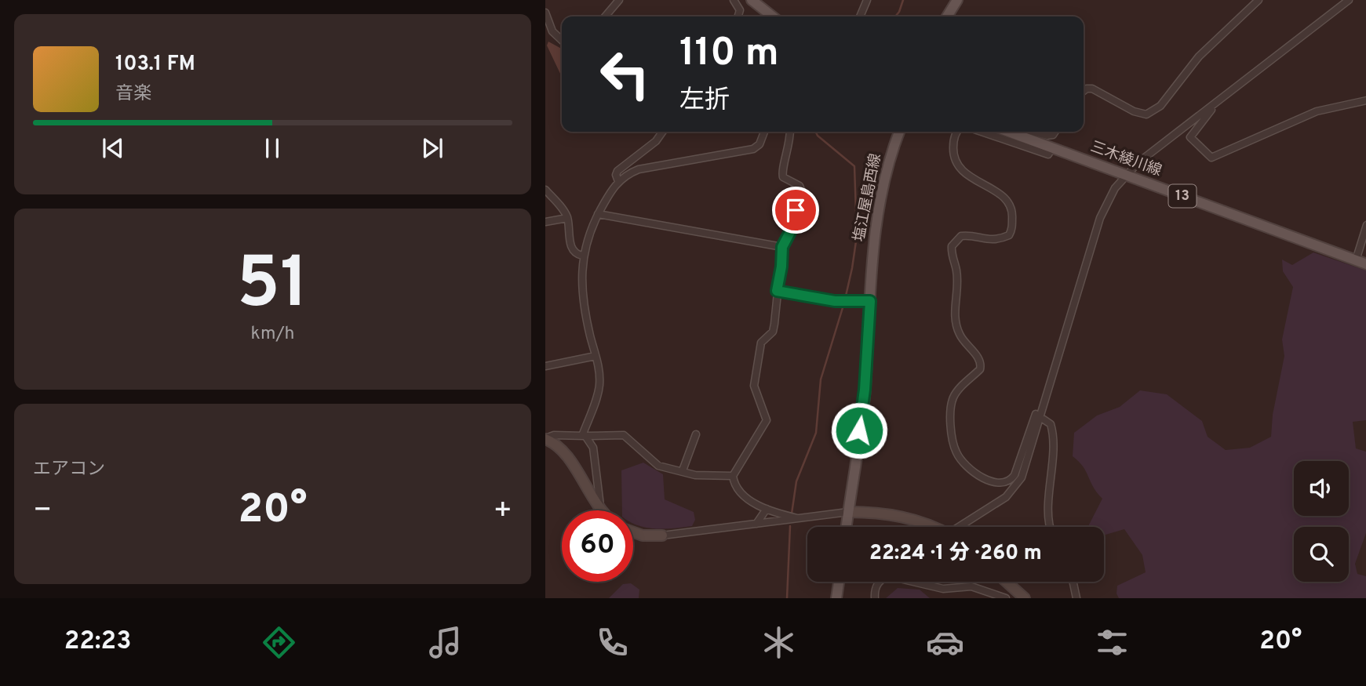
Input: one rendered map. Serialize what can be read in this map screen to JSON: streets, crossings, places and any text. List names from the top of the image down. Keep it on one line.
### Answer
{"streets":{"main road":["三木綾川線","13","塩江屋島西線"]},"page":{"turn":["110 m","左折"],"song":["103.1 FM","音楽"],"tile":[["51","km/h"],"エアコン"],"heat":["−","20°","+"],"limit":"60","trip":"22:24 · 1 分 · 260 m","tabs":["22:23","20°"]}}
